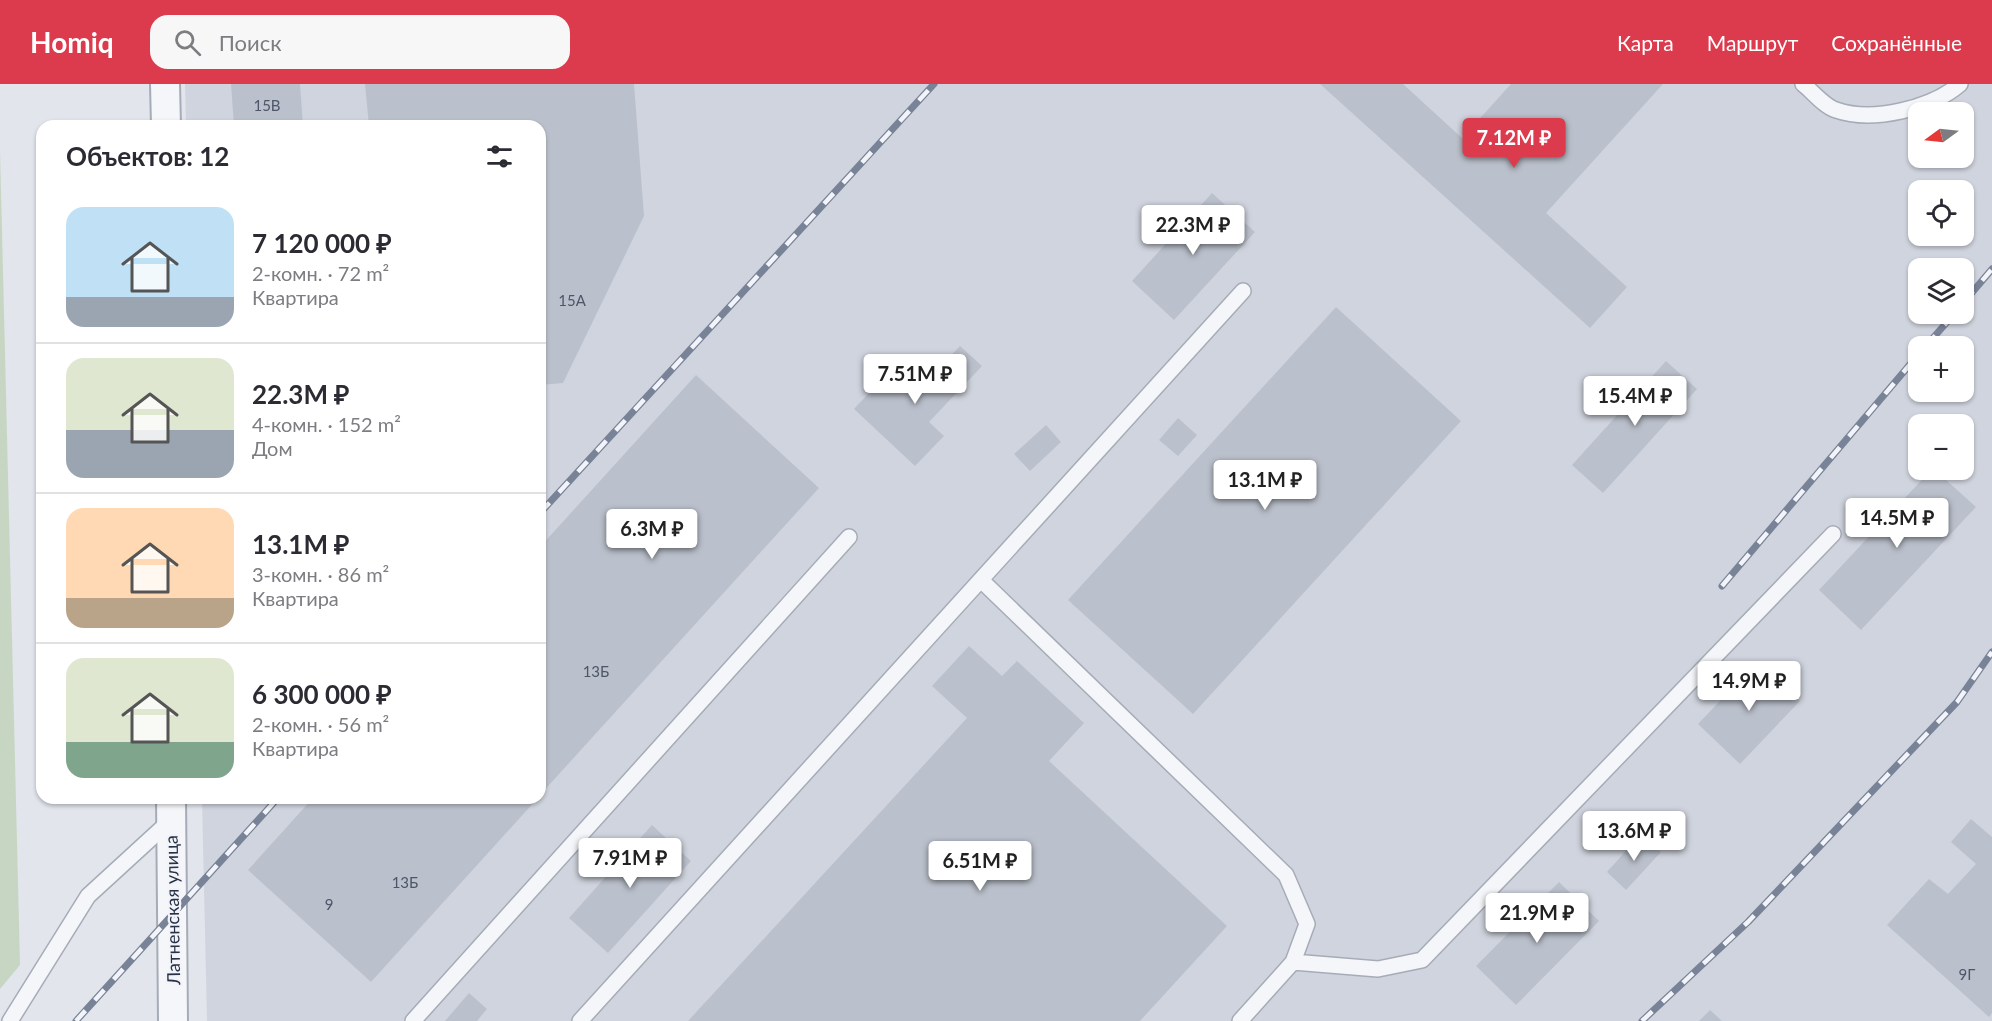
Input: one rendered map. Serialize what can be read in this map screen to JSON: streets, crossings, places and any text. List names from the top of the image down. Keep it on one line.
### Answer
{"streets":{"street":["Латненская улица"]},"house_numbers":["15В","15А","13Б","13Б","9","9Г"],"north":"left","page":{"header":"Homiq","search":"Поиск","nav":["Карта","Маршрут","Сохранённые"],"map_buttons":["+","−"],"price":["7.12M ₽","22.3M ₽","7.51M ₽","15.4M ₽","13.1M ₽","14.5M ₽","6.3M ₽","14.9M ₽","13.6M ₽","7.91M ₽","6.51M ₽","21.9M ₽"],"heading":"Объектов: 12","list":[{"name":"7 120 000 ₽","note":"2-комн. · 72 m² · Квартира"},{"name":"22.3M ₽","note":"4-комн. · 152 m² · Дом"},{"name":"13.1M ₽","note":"3-комн. · 86 m² · Квартира"},{"name":"6 300 000 ₽","note":"2-комн. · 56 m² · Квартира"}]}}
